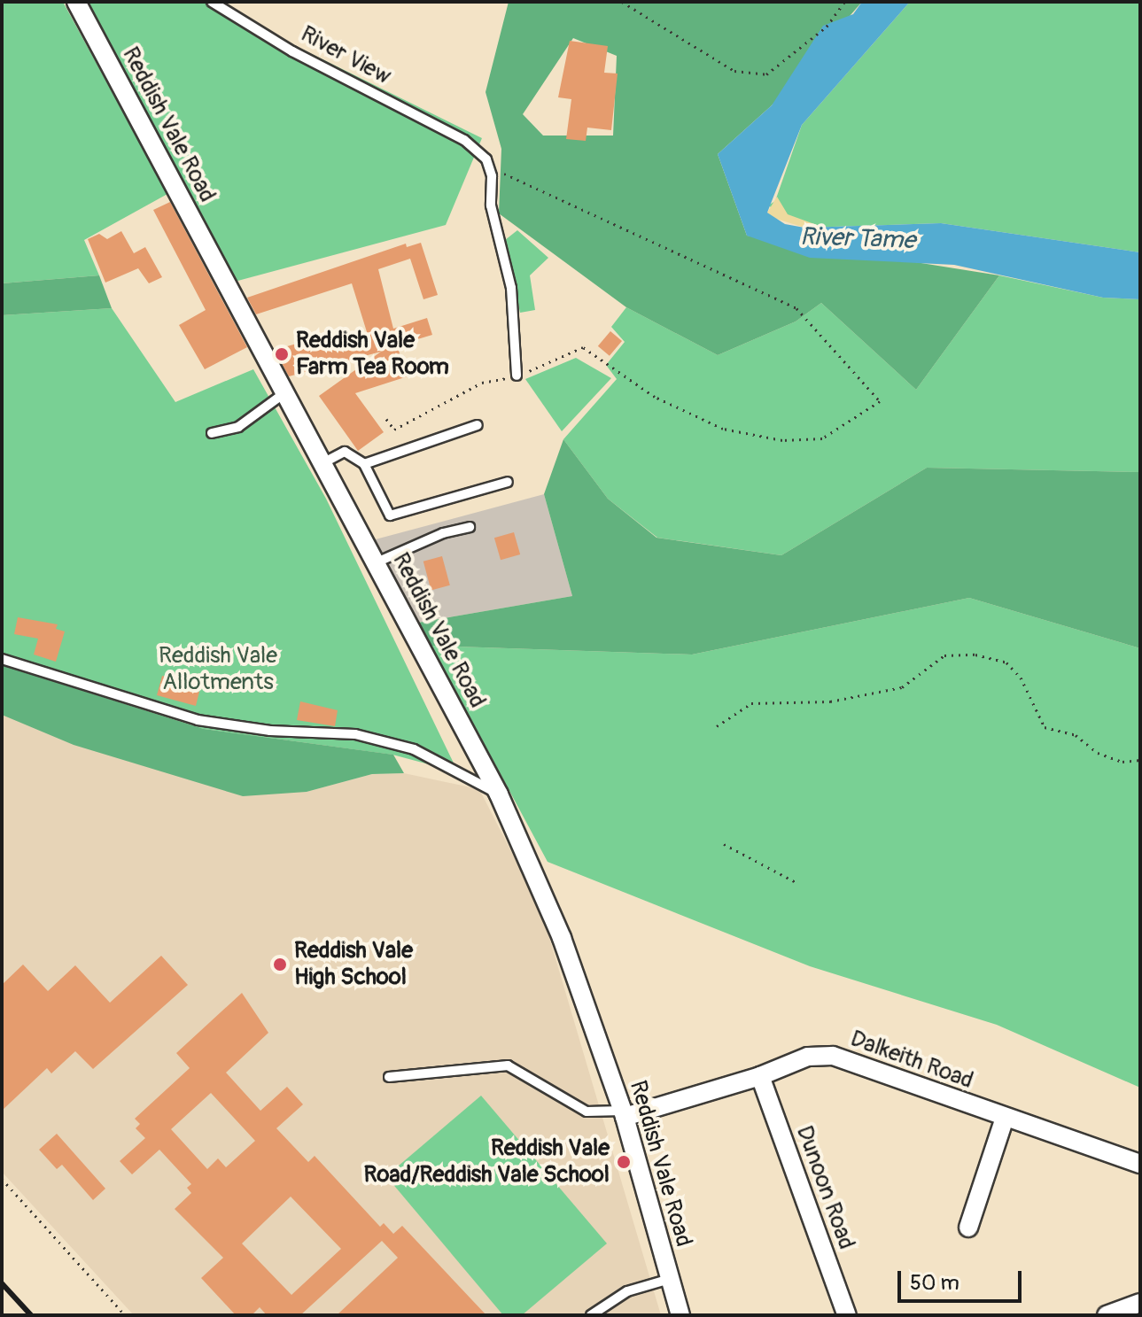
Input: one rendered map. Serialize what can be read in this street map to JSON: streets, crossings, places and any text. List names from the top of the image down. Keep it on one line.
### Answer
{"streets":{"street":["Reddish Vale Road","Dalkeith Road","Dunoon Road"],"lane":["River View"]},"crossings":[["Reddish Vale Road","Dalkeith Road"],["Dalkeith Road","Dunoon Road"]],"water":["River Tame"],"parks":["Reddish Vale Allotments"],"places":["Reddish Vale Farm Tea Room","Reddish Vale High School","Reddish Vale Road/Reddish Vale School"],"scale_bar":"50 m"}
